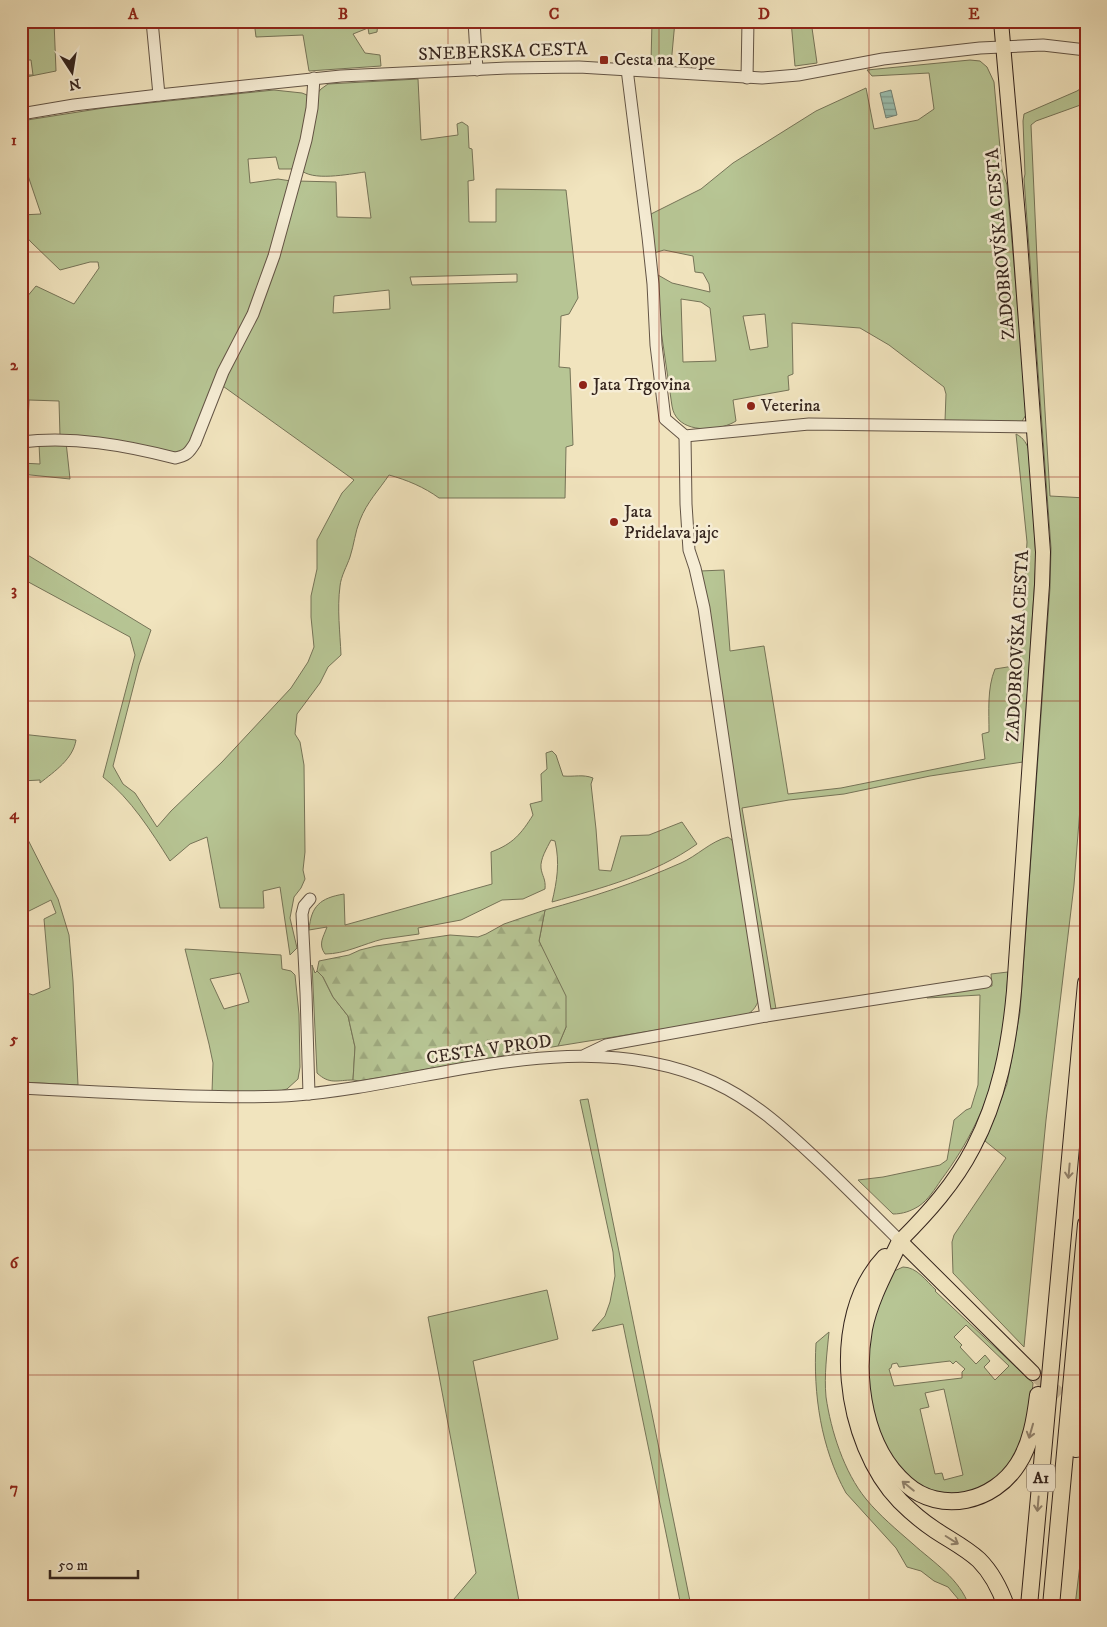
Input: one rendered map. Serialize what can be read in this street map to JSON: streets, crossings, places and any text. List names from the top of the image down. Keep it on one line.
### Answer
{"streets":{"highway":["A1"],"main road":["ZADOBROVŠKA CESTA"],"street":["SNEBERSKA CESTA","CESTA V PROD"]},"crossings":[["SNEBERSKA CESTA","ZADOBROVŠKA CESTA"],["ZADOBROVŠKA CESTA","CESTA V PROD"]],"places":{"transit":["Cesta na Kope"],"other":["Jata Trgovina","Veterina","Jata Pridelava jajc"]},"scale_bar":"50 m","north":"bottom","grid":{"columns":["A","B","C","D","E"],"rows":["1","2","3","4","5","6","7"]}}
